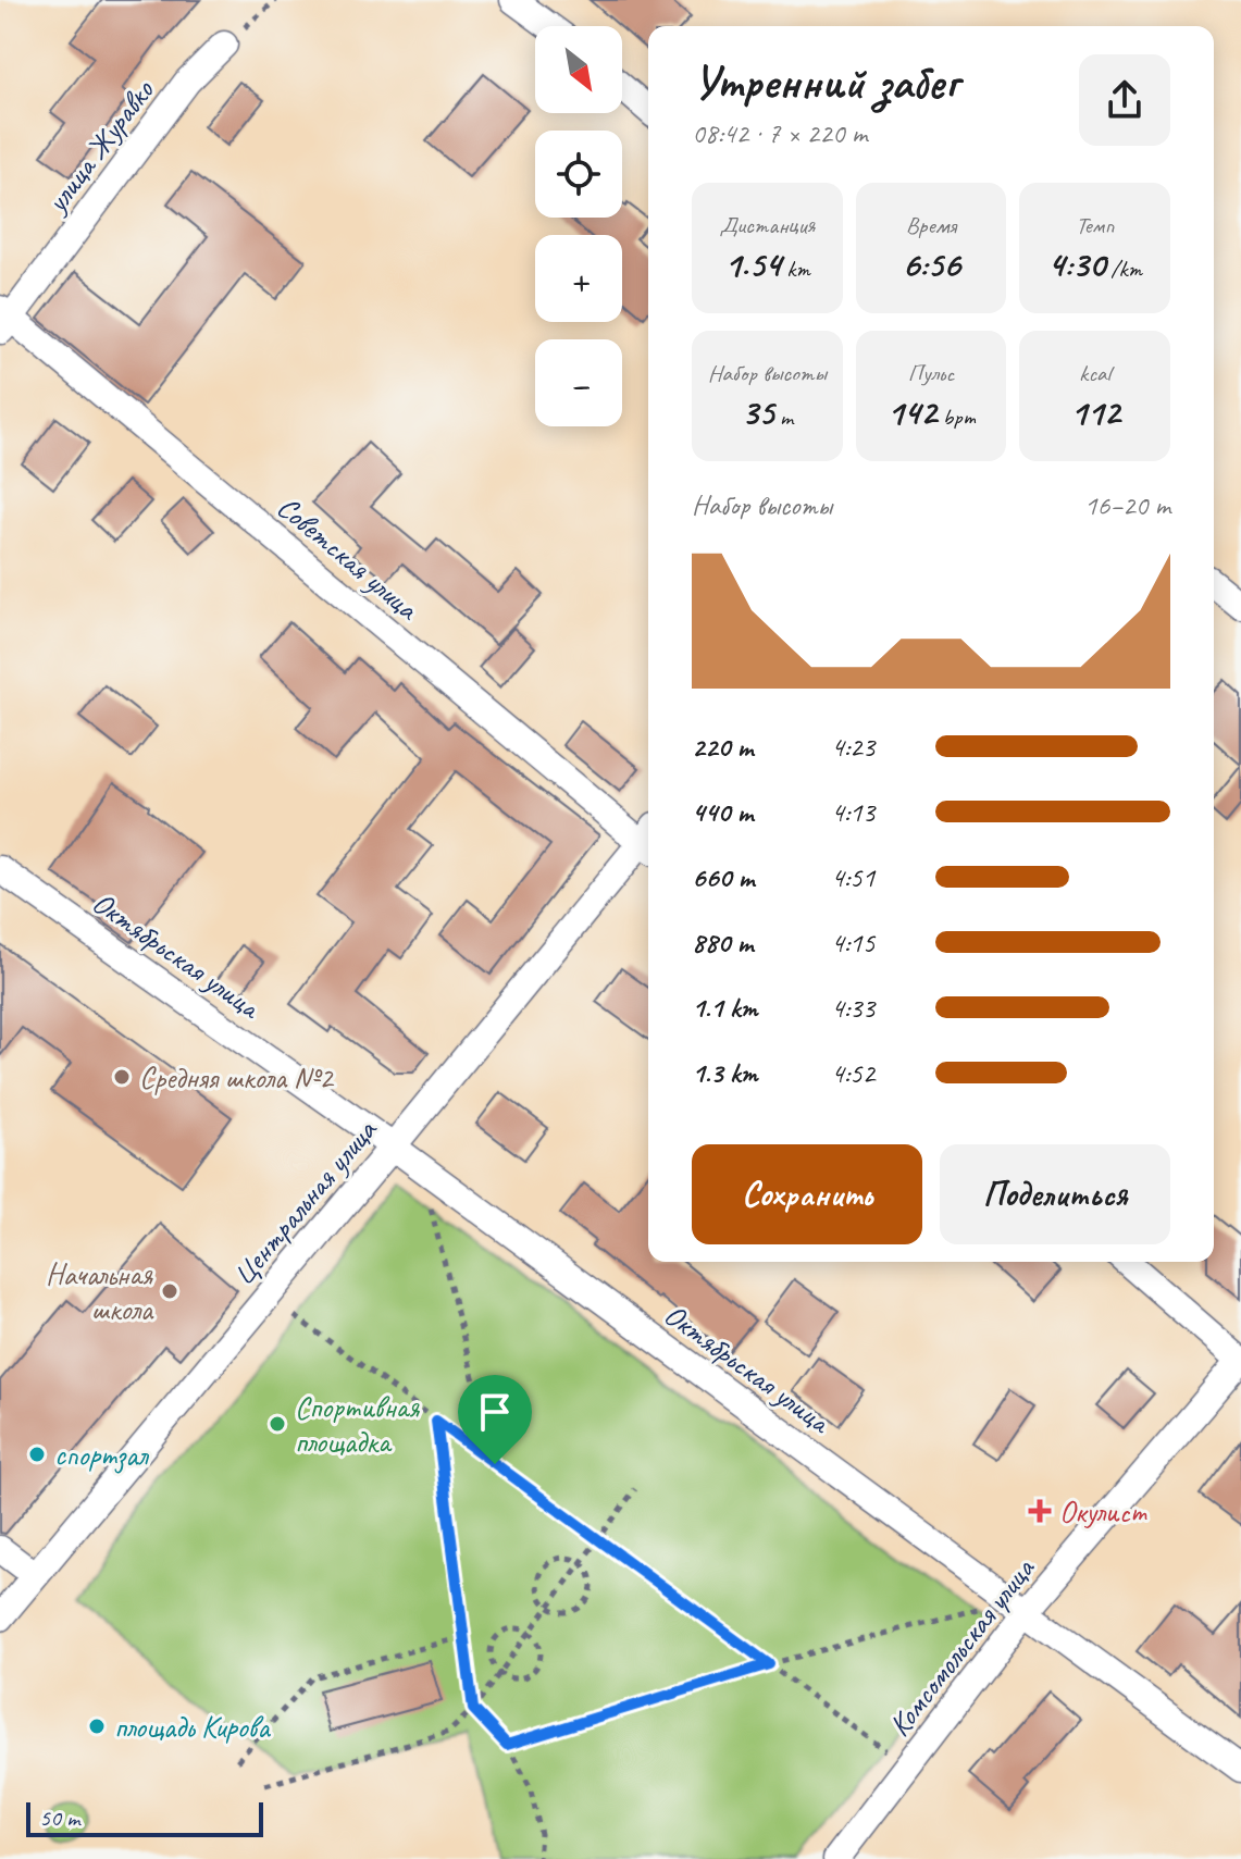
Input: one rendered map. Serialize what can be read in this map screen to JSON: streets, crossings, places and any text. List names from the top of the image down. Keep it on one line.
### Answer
{"streets":{"street":["улица Журавко","Советская улица","Октябрьская улица","Центральная улица","Комсомольская улица"]},"crossings":[["улица Журавко","Советская улица"],["Октябрьская улица","Центральная улица"],["Октябрьская улица","Комсомольская улица"]],"places":{"other":["Средняя школа №2","Начальная школа","Cпортивная площадка","спортзал","площадь Кирова"],"health":["Окулист"]},"scale_bar":"50 m","north":"bottom right","page":{"map_buttons":["+","−"],"heading":["Утренний забег","08:42 · 7 × 220 m"],"stats":[["Дистанция","1.54 km"],["Время","6:56"],["Темп","4:30 /km"],["Набор высоты","35 m"],["Пульс","142 bpm"],["kcal","112"]],"chart":["Набор высоты","16–20 m"],"list":[{"name":"220 m","note":"4:23"},{"name":"440 m","note":"4:13"},{"name":"660 m","note":"4:51"},{"name":"880 m","note":"4:15"},{"name":"1.1 km","note":"4:33"},{"name":"1.3 km","note":"4:52"}],"buttons":["Сохранить","Поделиться"],"scale":"50 m"}}
